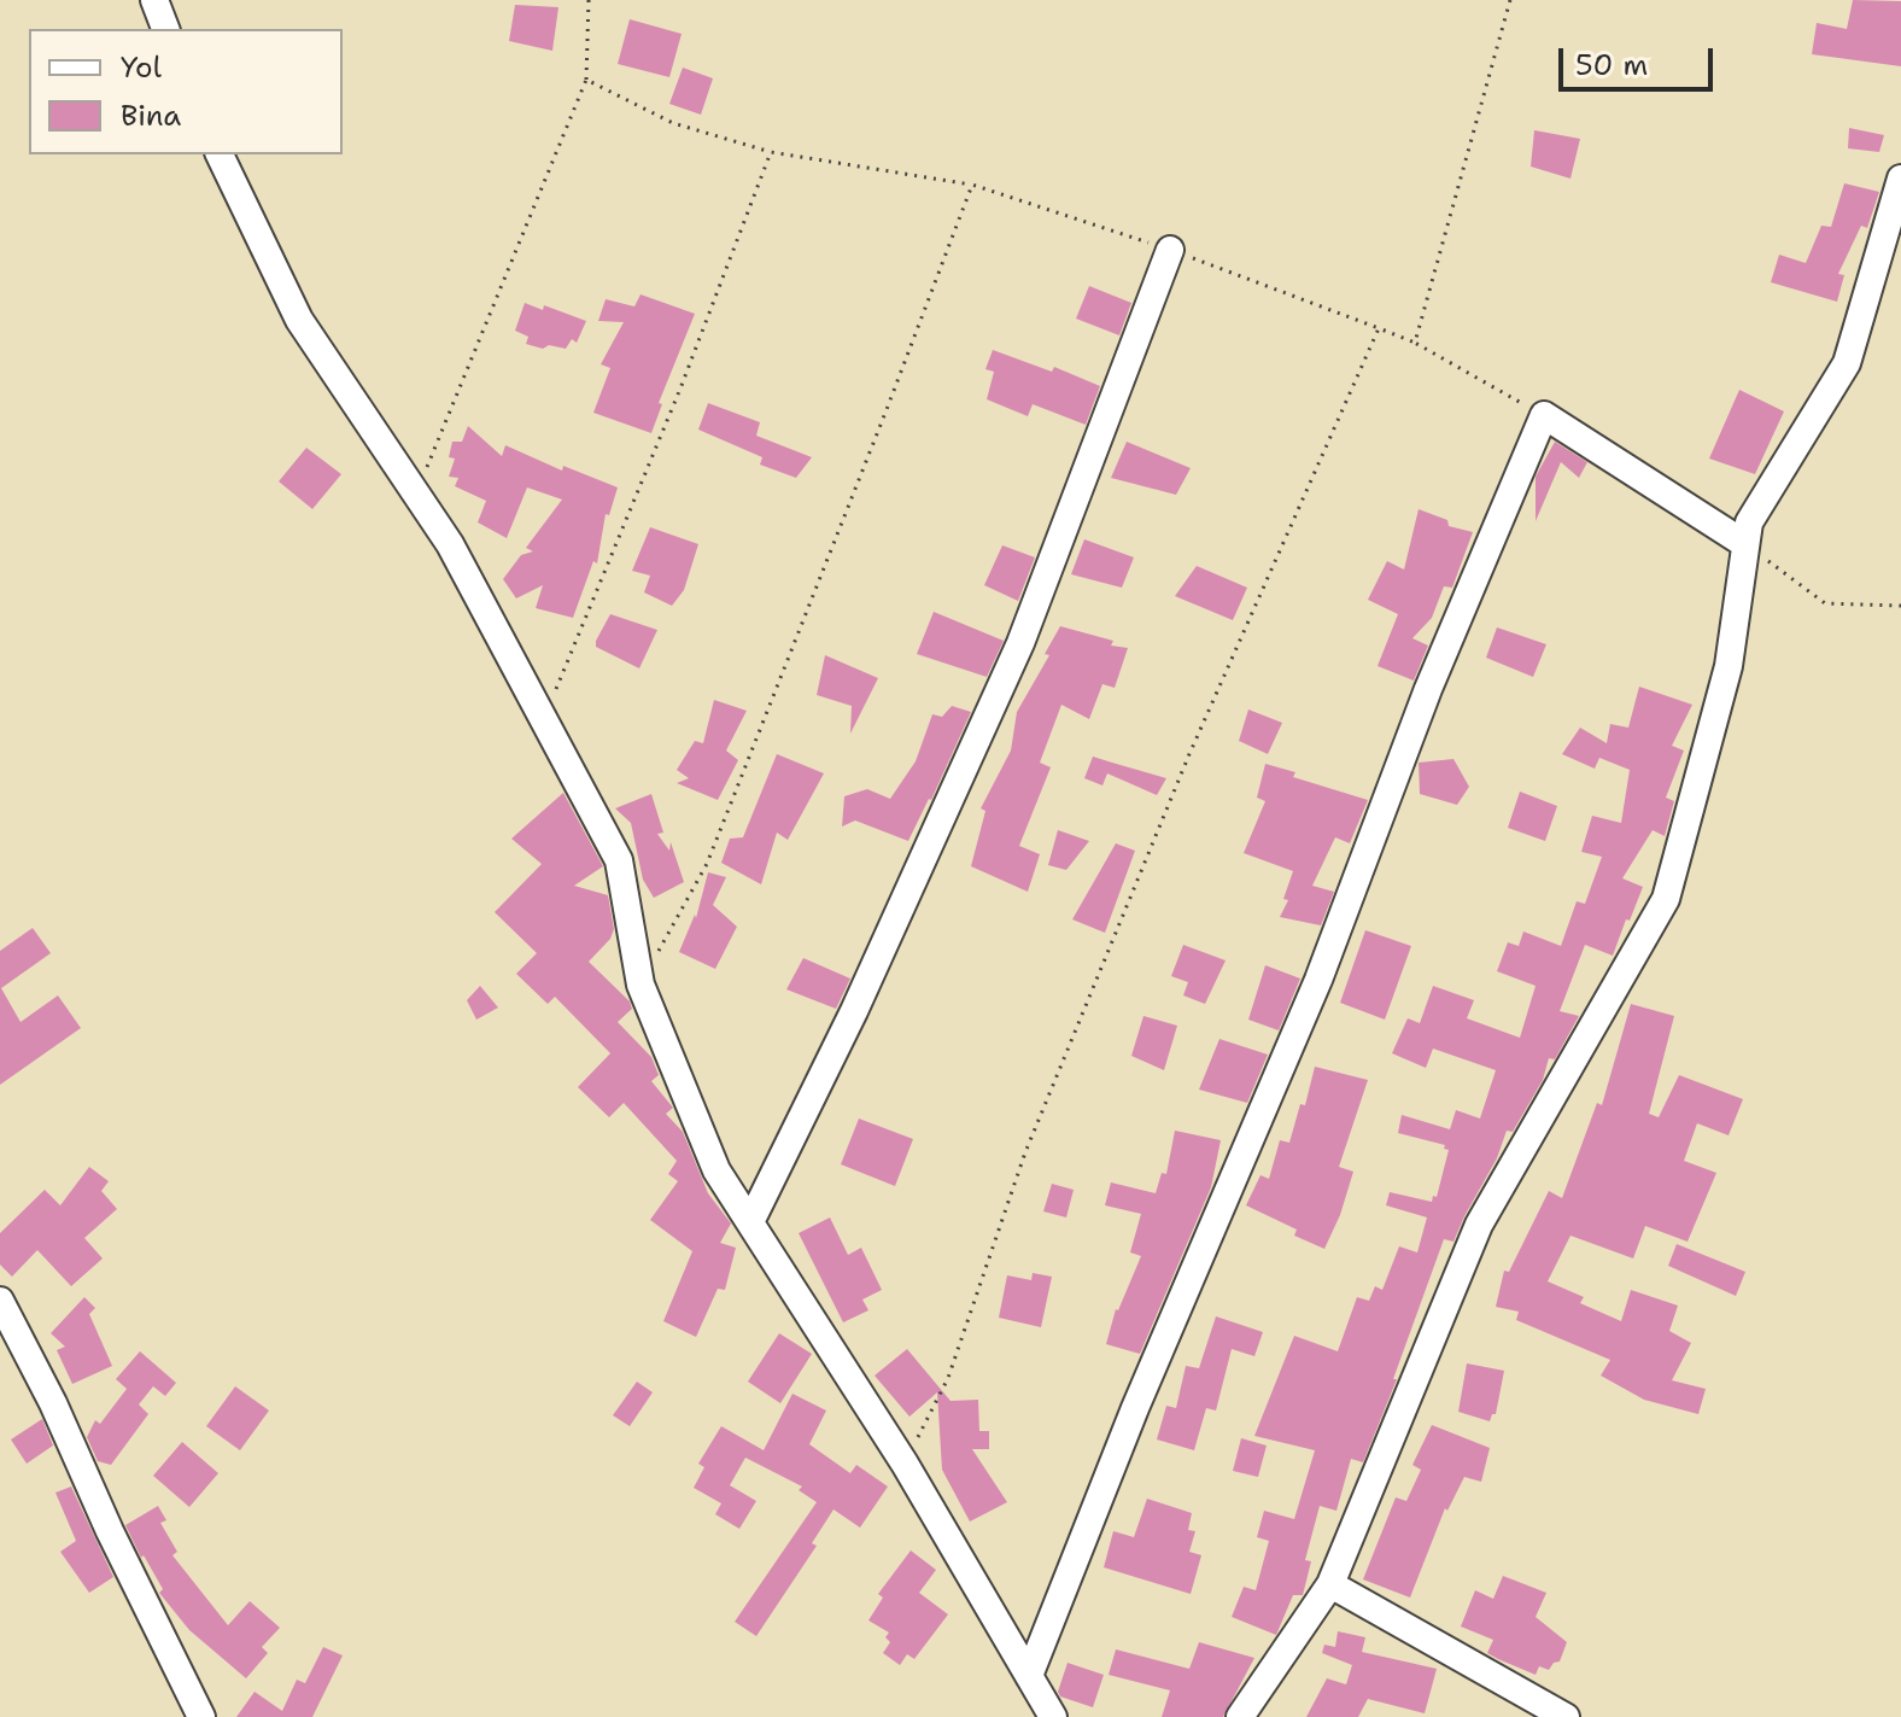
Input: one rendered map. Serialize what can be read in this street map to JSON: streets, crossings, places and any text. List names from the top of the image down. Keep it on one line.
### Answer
{"legend":["Yol","Bina"],"scale_bar":"50 m"}
